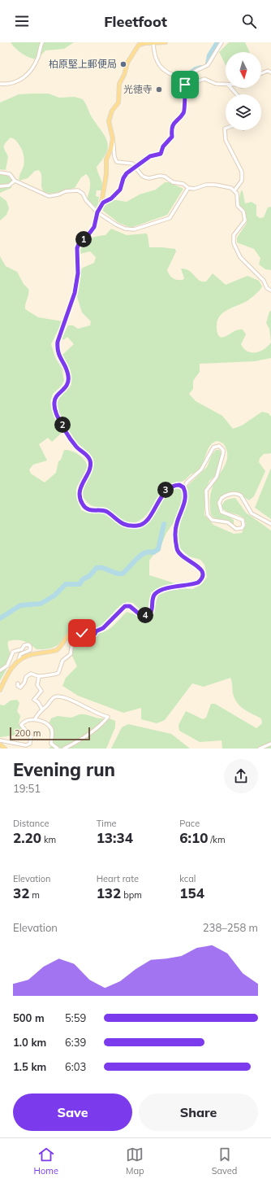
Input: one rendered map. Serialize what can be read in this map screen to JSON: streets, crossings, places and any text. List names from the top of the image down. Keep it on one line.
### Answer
{"places":["柏原堅上郵便局","光徳寺"],"scale_bar":"200 m","north":"bottom","page":{"header":"Fleetfoot","pins":["1","2","3","4"],"scale":"200 m","heading":["Evening run","19:51"],"stats":[["Distance","2.20 km"],["Time","13:34"],["Pace","6:10 /km"],["Elevation","32 m"],["Heart rate","132 bpm"],["kcal","154"]],"chart":["Elevation","238–258 m"],"list":[{"name":"500 m","note":"5:59"},{"name":"1.0 km","note":"6:39"},{"name":"1.5 km","note":"6:03"}],"buttons":["Save","Share"],"tabs":["Home","Map","Saved"]}}
